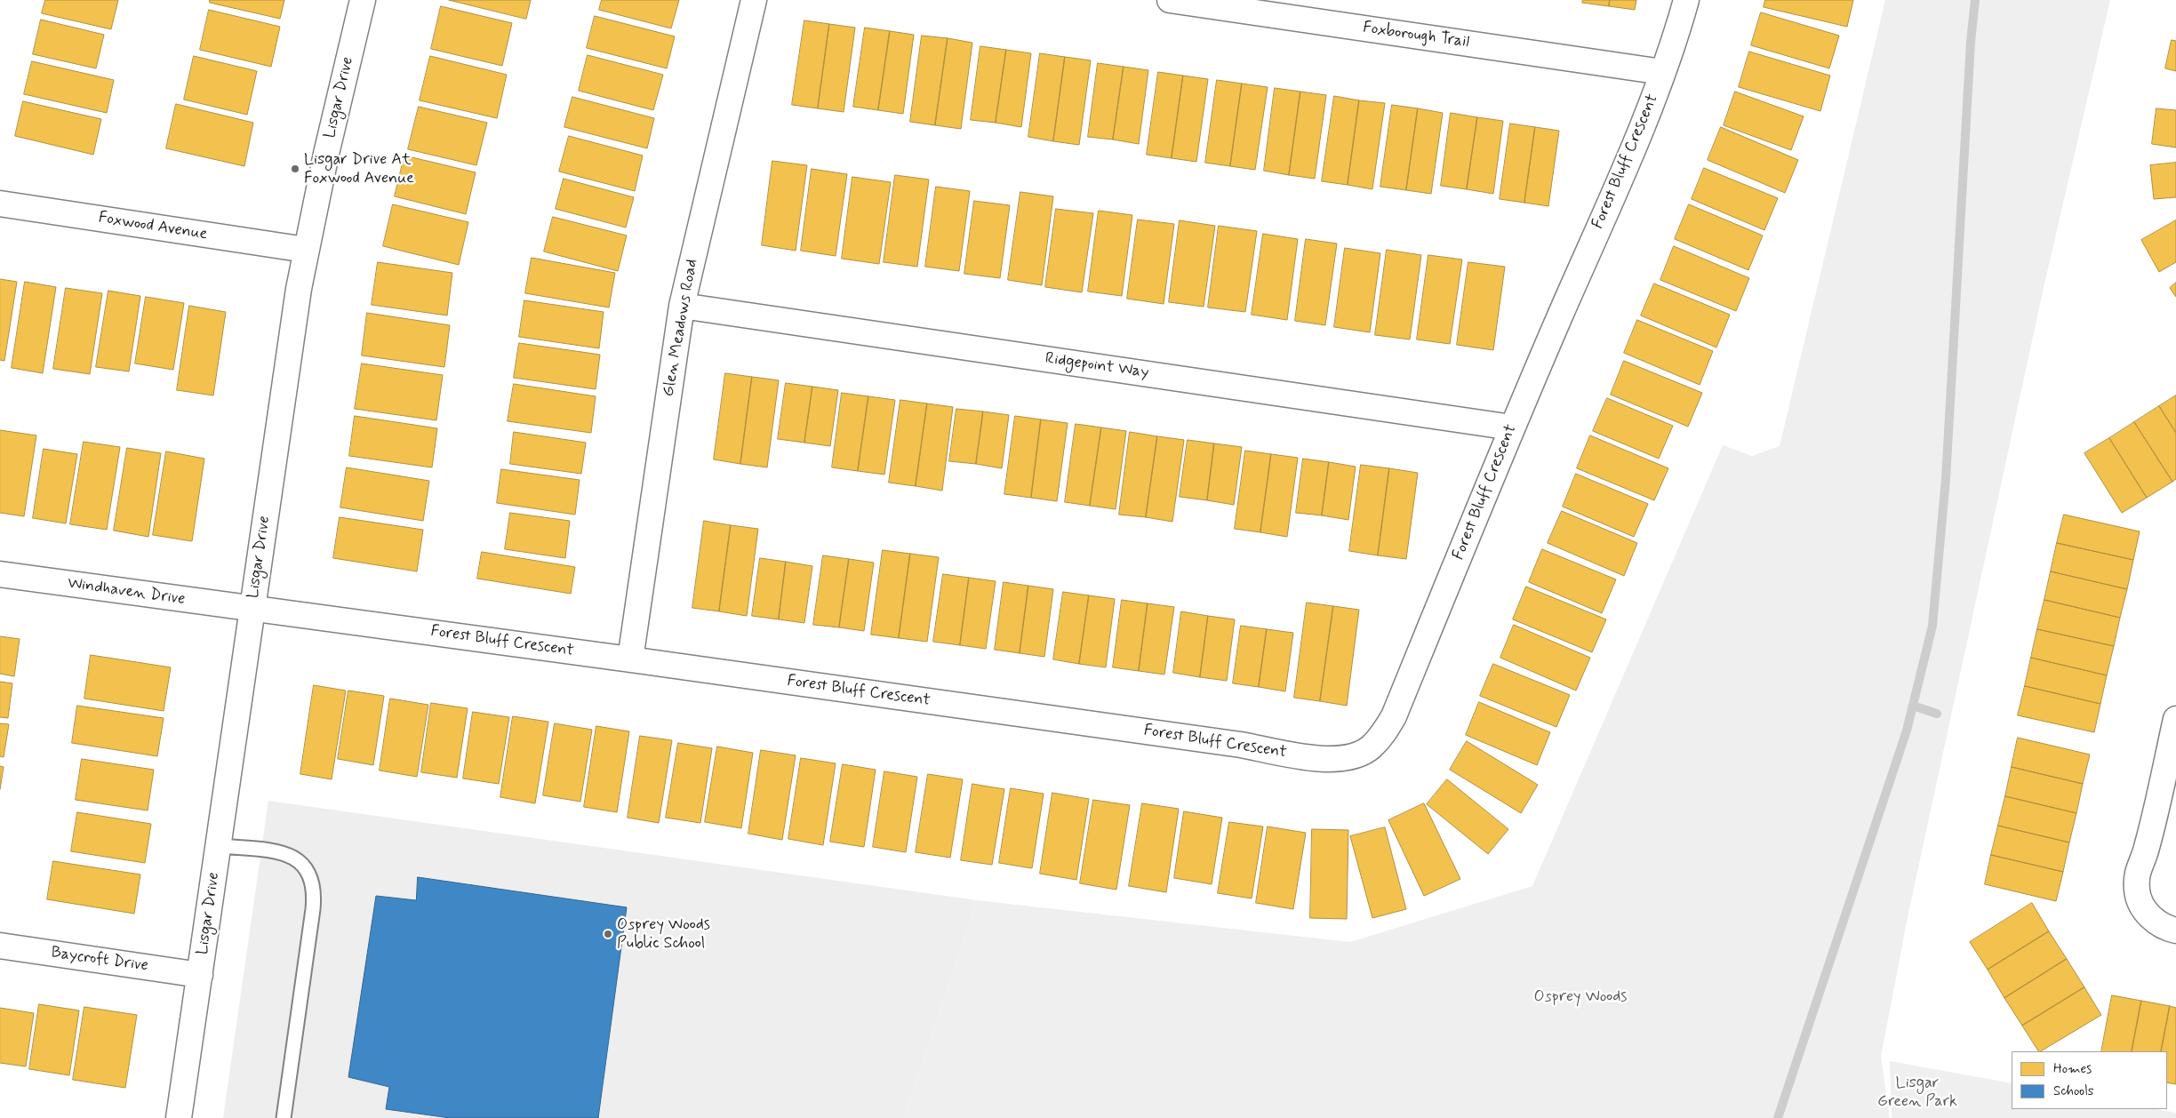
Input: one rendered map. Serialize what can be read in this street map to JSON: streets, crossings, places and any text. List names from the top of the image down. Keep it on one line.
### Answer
{"streets":{"street":["Foxborough Trail","Lisgar Drive","Forest Bluff Crescent","Foxwood Avenue","Glen Meadows Road","Ridgepoint Way","Windhaven Drive","Baycroft Drive"]},"crossings":[["Foxborough Trail","Forest Bluff Crescent"],["Lisgar Drive","Forest Bluff Crescent"],["Lisgar Drive","Foxwood Avenue"],["Lisgar Drive","Windhaven Drive"],["Lisgar Drive","Baycroft Drive"],["Forest Bluff Crescent","Glen Meadows Road"],["Forest Bluff Crescent","Ridgepoint Way"],["Forest Bluff Crescent","Windhaven Drive"],["Glen Meadows Road","Ridgepoint Way"]],"parks":["Osprey Woods","Lisgar Green Park"],"places":["Lisgar Drive At Foxwood Avenue","Osprey Woods Public School"],"legend":["Homes","Schools"]}
